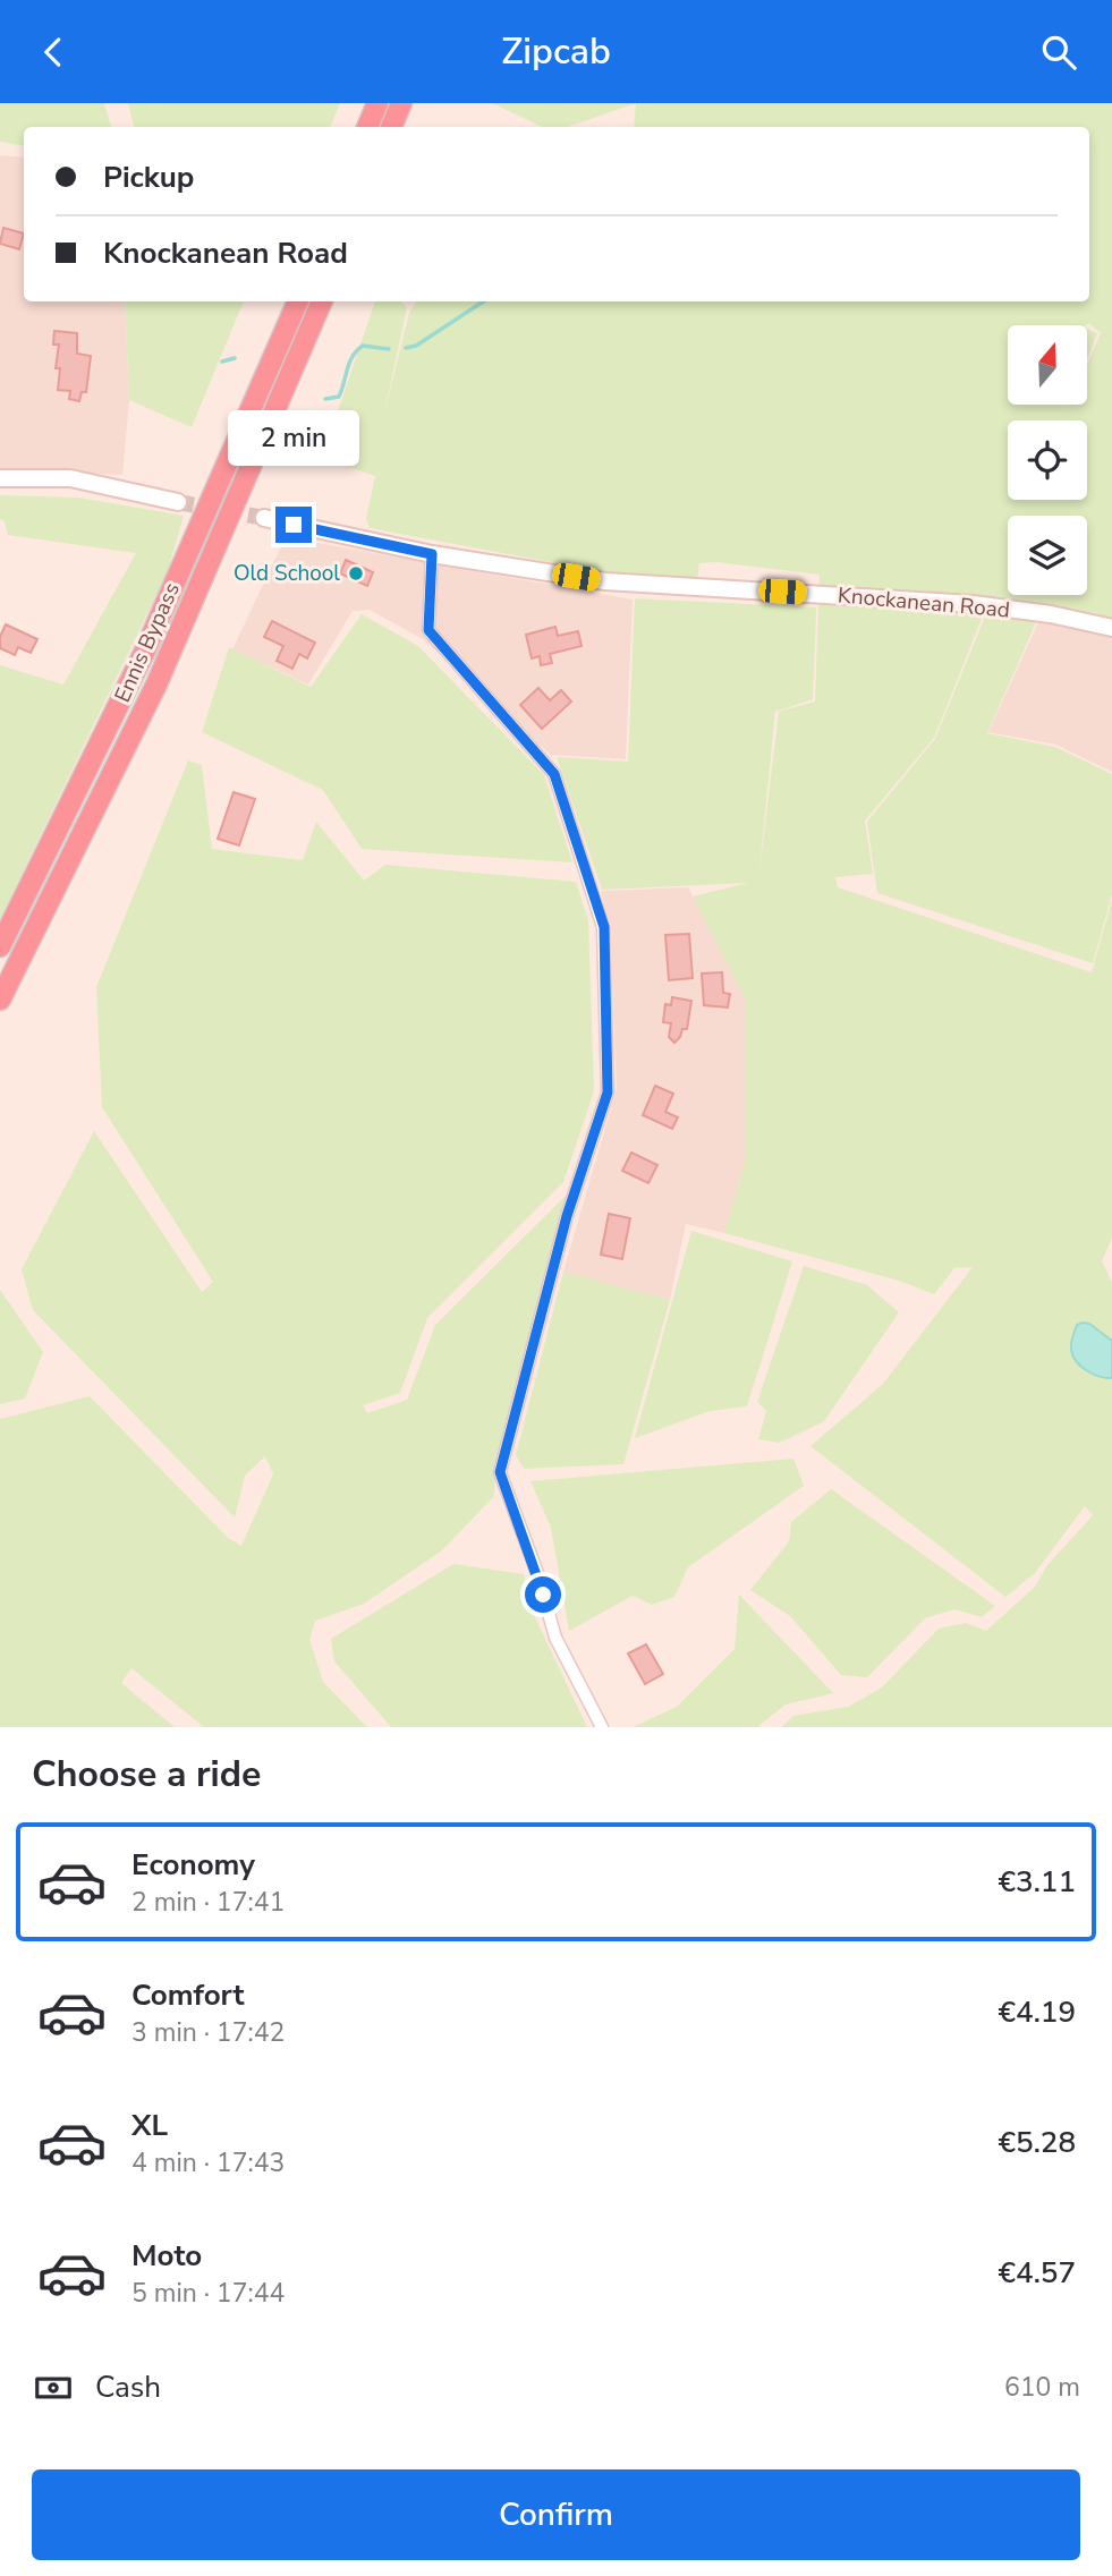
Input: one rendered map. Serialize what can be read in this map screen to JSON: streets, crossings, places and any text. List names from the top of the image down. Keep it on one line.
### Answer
{"streets":{"highway":["Ennis Bypass"],"street":["Knockanean Road"]},"places":["Old School"],"north":"top","page":{"header":"Zipcab","banner":["Pickup","Knockanean Road"],"bubble":"2 min","heading":"Choose a ride","list":[{"name":"Economy","note":"2 min · 17:41","value":"€3.11"},{"name":"Comfort","note":"3 min · 17:42","value":"€4.19"},{"name":"XL","note":"4 min · 17:43","value":"€5.28"},{"name":"Moto","note":"5 min · 17:44","value":"€4.57"}],"pay":["Cash","610 m"],"buttons":"Confirm"}}
